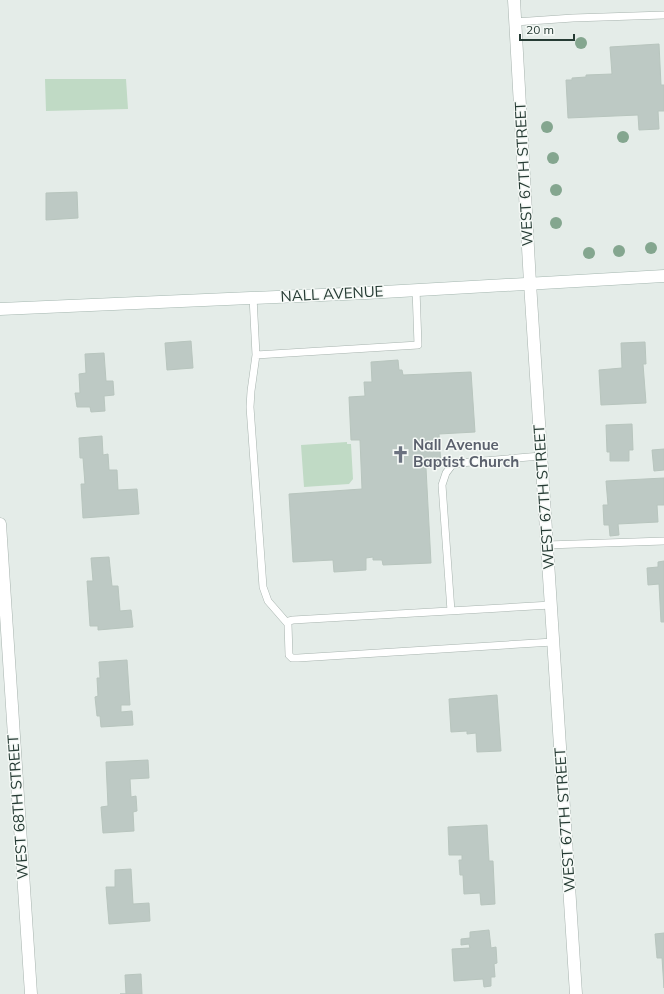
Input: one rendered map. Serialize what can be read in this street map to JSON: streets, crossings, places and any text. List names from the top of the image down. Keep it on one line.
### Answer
{"streets":{"street":["WEST 67TH STREET","NALL AVENUE","WEST 68TH STREET"]},"crossings":[["WEST 67TH STREET","NALL AVENUE"]],"places":{"church":["Nall Avenue Baptist Church"]},"scale_bar":"20 m"}
